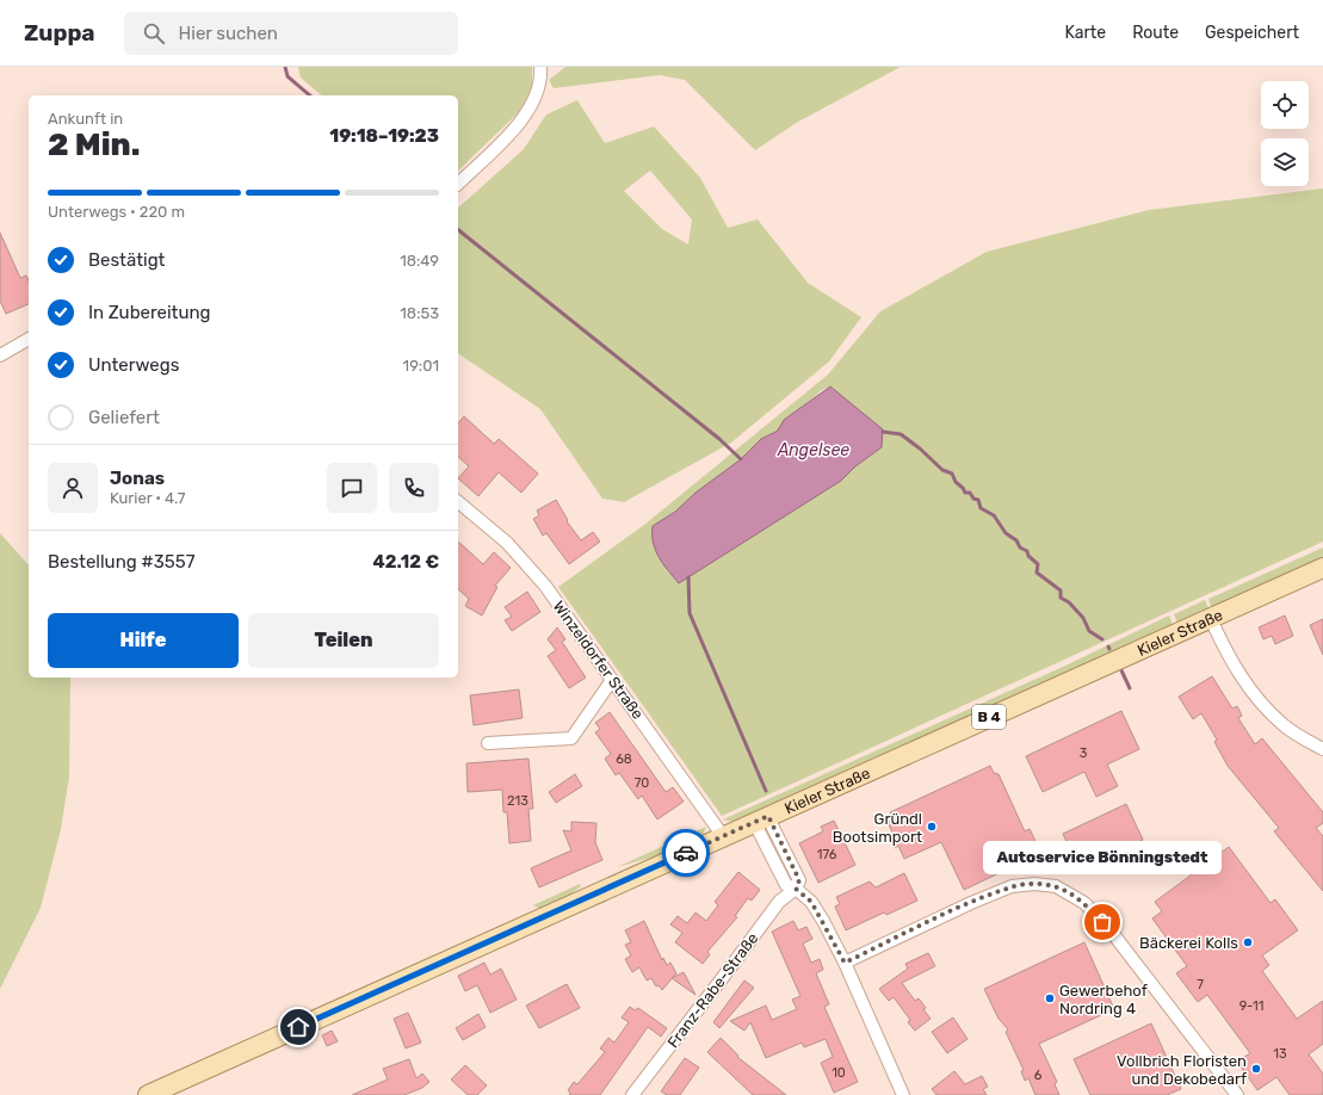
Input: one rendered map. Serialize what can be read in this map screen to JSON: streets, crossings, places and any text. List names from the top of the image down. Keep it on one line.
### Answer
{"streets":{"main road":["Kieler Straße","B 4"],"street":["Winzeldorfer Straße","Franz-Rabe-Straße"]},"crossings":[["Kieler Straße","Winzeldorfer Straße"]],"water":["Angelsee"],"places":["Gründl Bootsimport","Autoservice Bönningstedt","Bäckerei Kolls","Gewerbehof Nordring 4","Vollbrich Floristen und Dekobedarf"],"house_numbers":["3","68","70","213","176","7","9-11","13","10","6"],"page":{"header":"Zuppa","search":"Hier suchen","nav":["Karte","Route","Gespeichert"],"heading":["2 Min.","Ankunft in","19:18–19:23"],"panel":["Jonas","Kurier · 4.7","Bestellung #3557","42.12 €"],"bar":"Unterwegs · 220 m","list":[["Bestätigt","18:49"],["In Zubereitung","18:53"],["Unterwegs","19:01"],"Geliefert"],"buttons":["Hilfe","Teilen"],"bubble":"Autoservice Bönningstedt"}}
